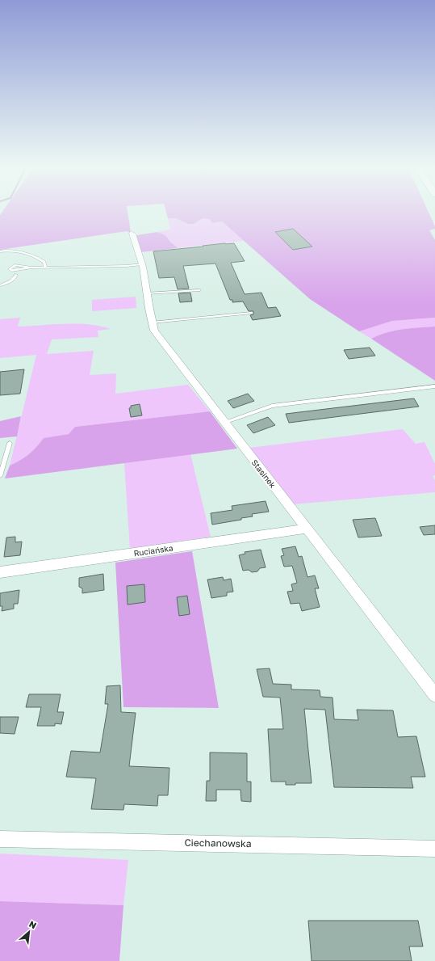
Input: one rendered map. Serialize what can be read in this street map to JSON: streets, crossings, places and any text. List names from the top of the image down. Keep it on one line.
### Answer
{"streets":{"street":["Stasinek","Ruciańska","Ciechanowska"]},"crossings":[["Stasinek","Ruciańska"]],"north":"top right"}
